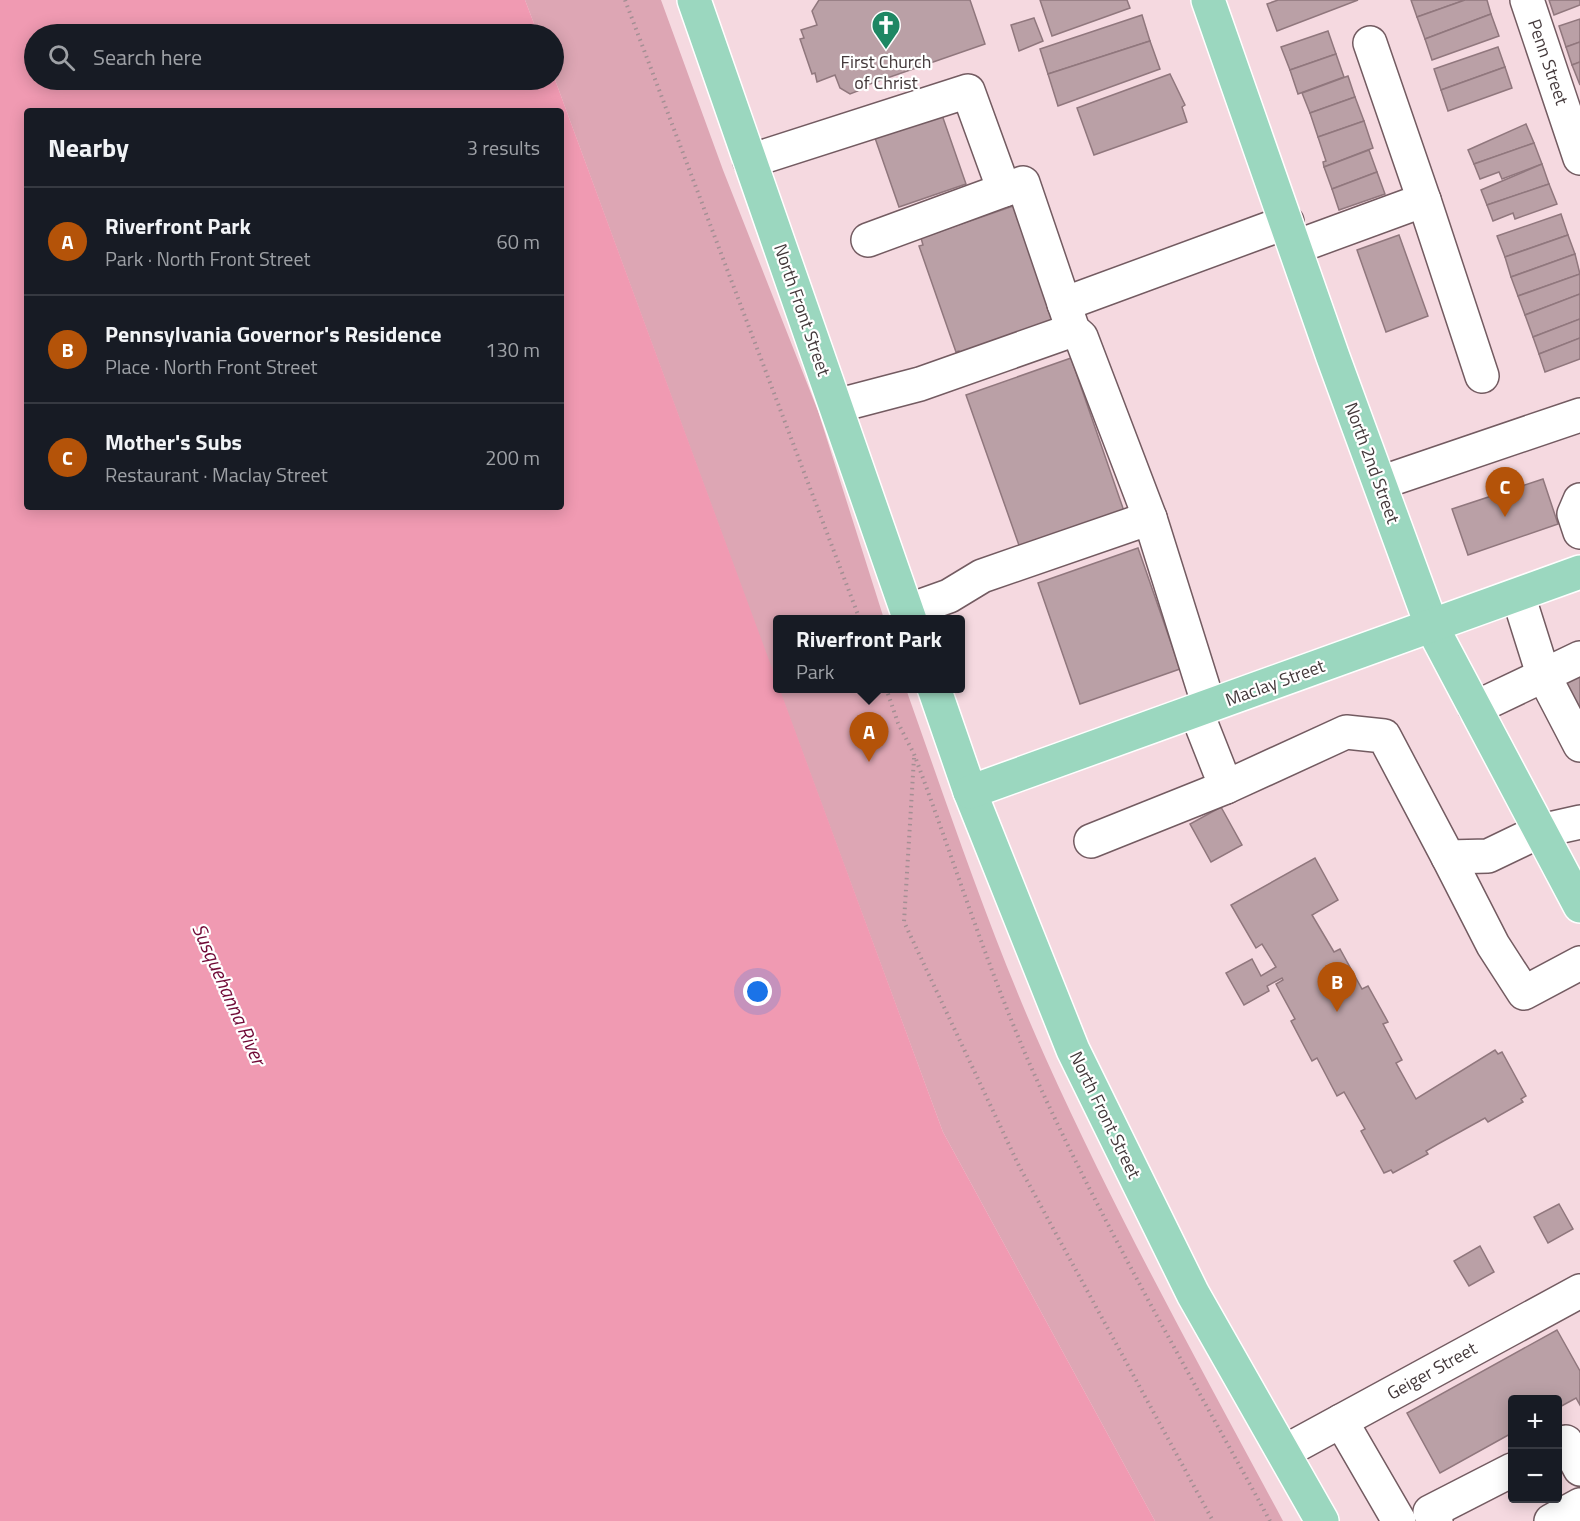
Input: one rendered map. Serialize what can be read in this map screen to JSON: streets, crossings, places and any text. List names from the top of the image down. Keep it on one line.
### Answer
{"streets":{"main road":["North Front Street","North 2nd Street","Maclay Street"],"street":["Penn Street","Geiger Street"]},"crossings":[["North Front Street","Maclay Street"],["North Front Street","Geiger Street"],["North 2nd Street","Maclay Street"]],"water":["Susquehanna River"],"places":{"church":["First Church of Christ"]},"page":{"search":"Search here","heading":["Nearby","3 results"],"list":[{"mark":"A","name":"Riverfront Park","note":"Park · North Front Street","value":"60 m"},{"mark":"B","name":"Pennsylvania Governor's Residence","note":"Place · North Front Street","value":"130 m"},{"mark":"C","name":"Mother's Subs","note":"Restaurant · Maclay Street","value":"200 m"}],"pins":["C","A","B"],"popup":["Riverfront Park","Park"],"map_buttons":["+","−"]}}
